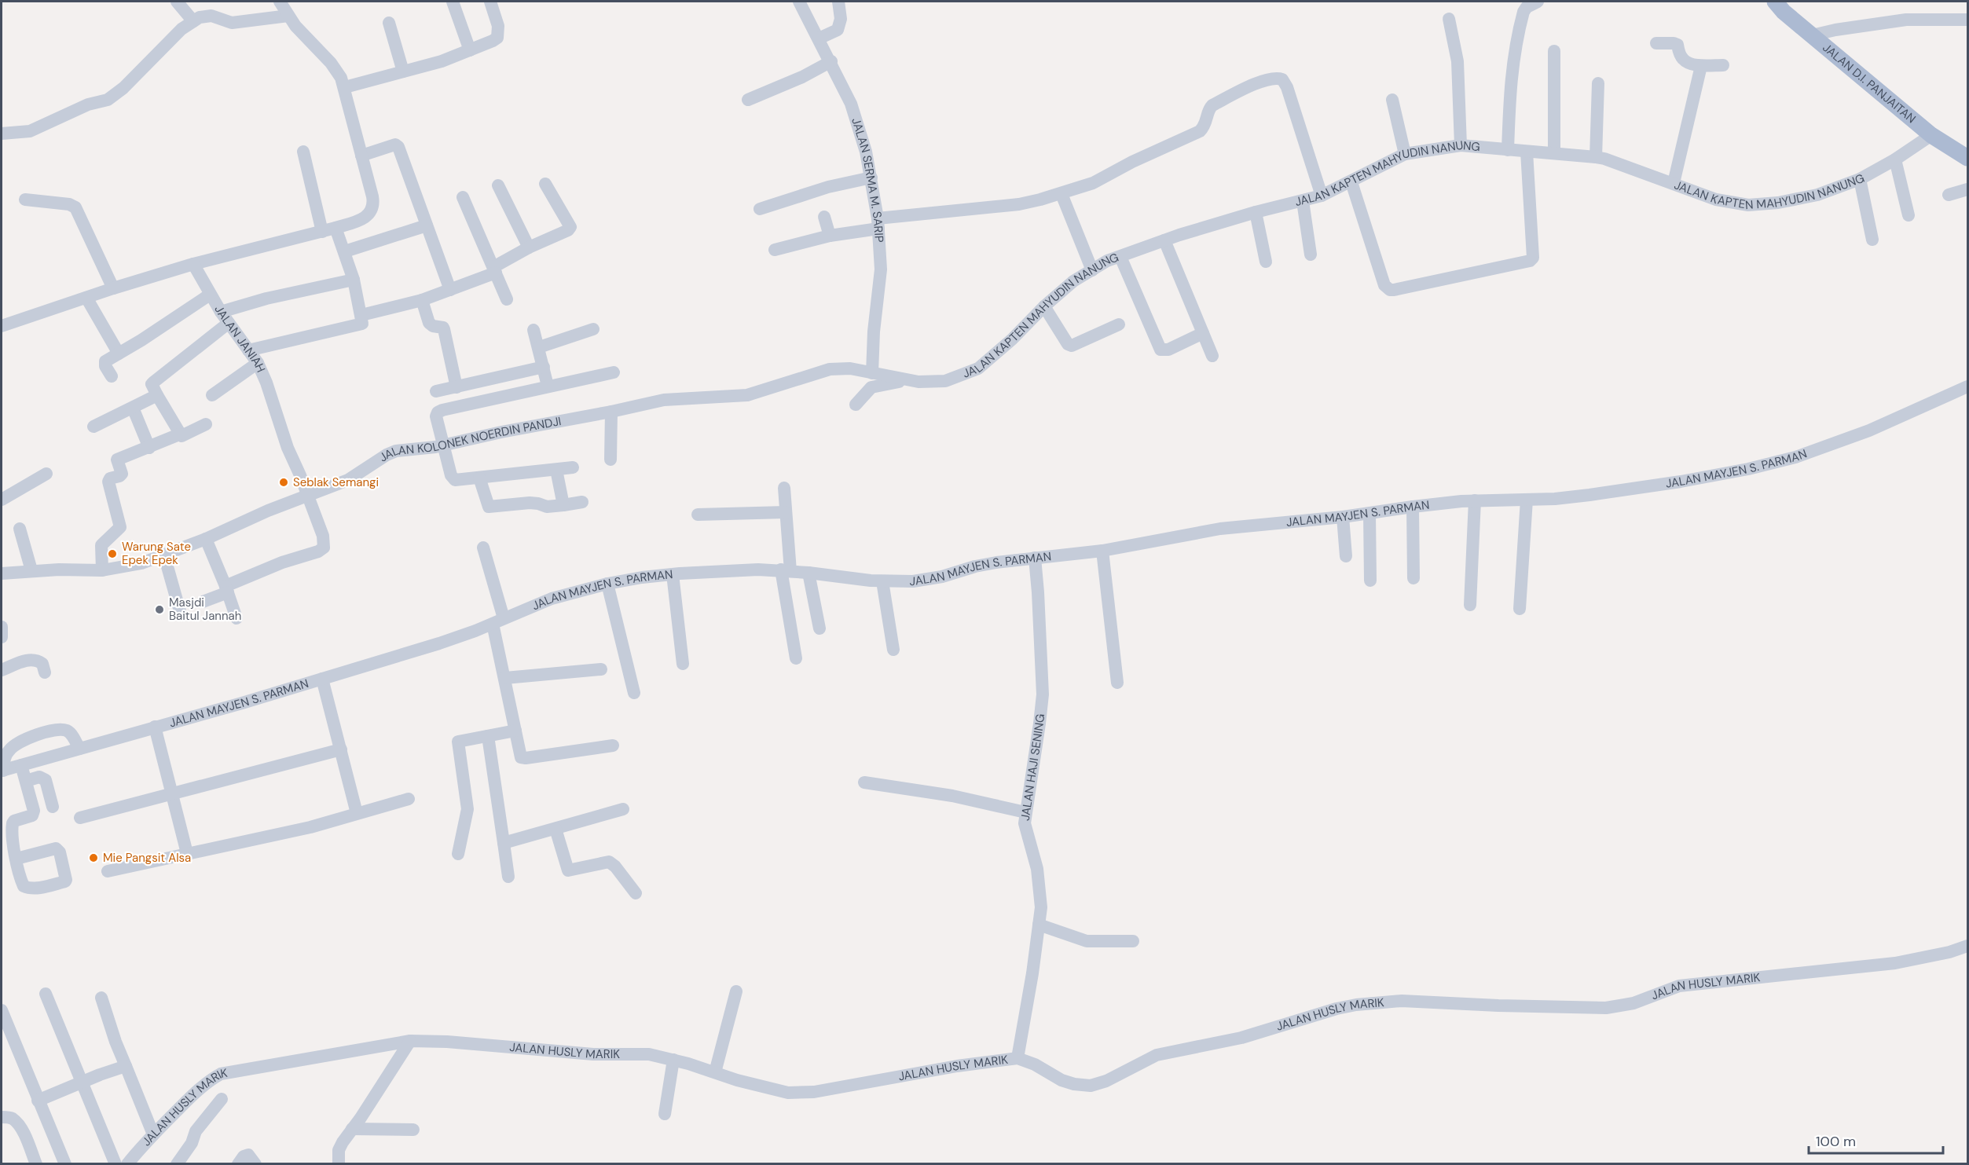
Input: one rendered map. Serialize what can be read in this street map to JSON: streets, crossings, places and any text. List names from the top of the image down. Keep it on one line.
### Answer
{"streets":{"main road":["JALAN D.I. PANJAITAN"],"street":["JALAN KAPTEN MAHYUDIN NANUNG","JALAN SERMA M. SARIP","JALAN JANIAH","JALAN KOLONEK NOERDIN PANDJI","JALAN MAYJEN S. PARMAN","JALAN HAJI SENING","JALAN HUSLY MARIK"]},"crossings":[["JALAN D.I. PANJAITAN","JALAN KAPTEN MAHYUDIN NANUNG"],["JALAN KAPTEN MAHYUDIN NANUNG","JALAN SERMA M. SARIP"],["JALAN KAPTEN MAHYUDIN NANUNG","JALAN KOLONEK NOERDIN PANDJI"],["JALAN SERMA M. SARIP","JALAN KOLONEK NOERDIN PANDJI"],["JALAN JANIAH","JALAN KOLONEK NOERDIN PANDJI"],["JALAN MAYJEN S. PARMAN","JALAN HAJI SENING"],["JALAN HAJI SENING","JALAN HUSLY MARIK"]],"places":["Seblak Semangi","Warung Sate Epek Epek","Masjdi Baitul Jannah","Mie Pangsit Alsa"],"scale_bar":"100 m"}
